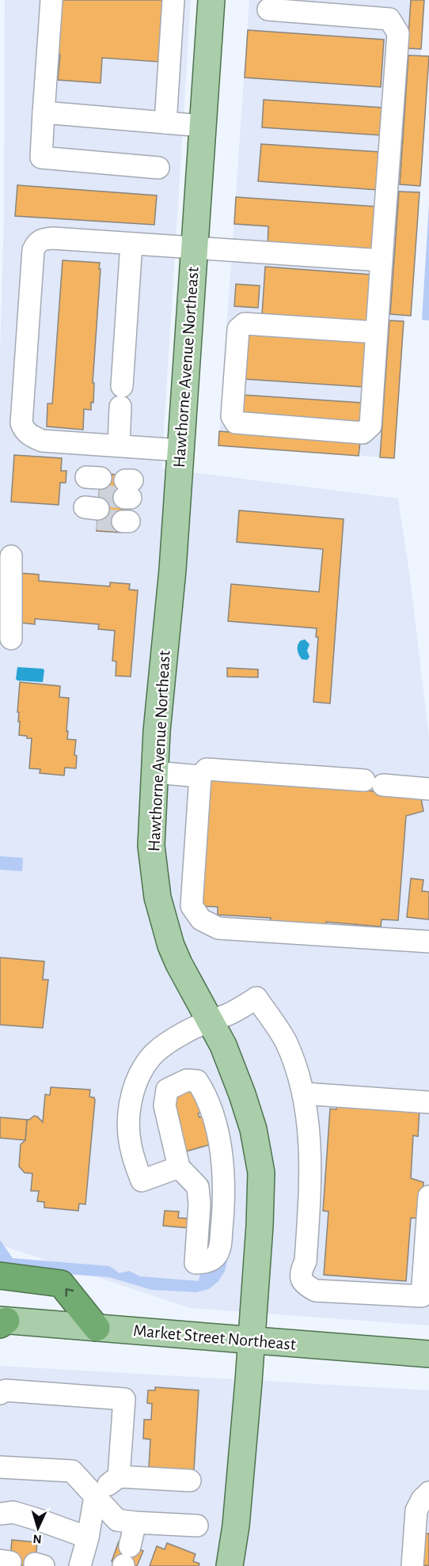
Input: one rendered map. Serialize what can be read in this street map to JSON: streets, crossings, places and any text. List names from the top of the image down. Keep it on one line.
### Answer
{"streets":{"main road":["Hawthorne Avenue Northeast","Market Street Northeast"]},"crossings":[["Hawthorne Avenue Northeast","Market Street Northeast"]],"north":"bottom"}
